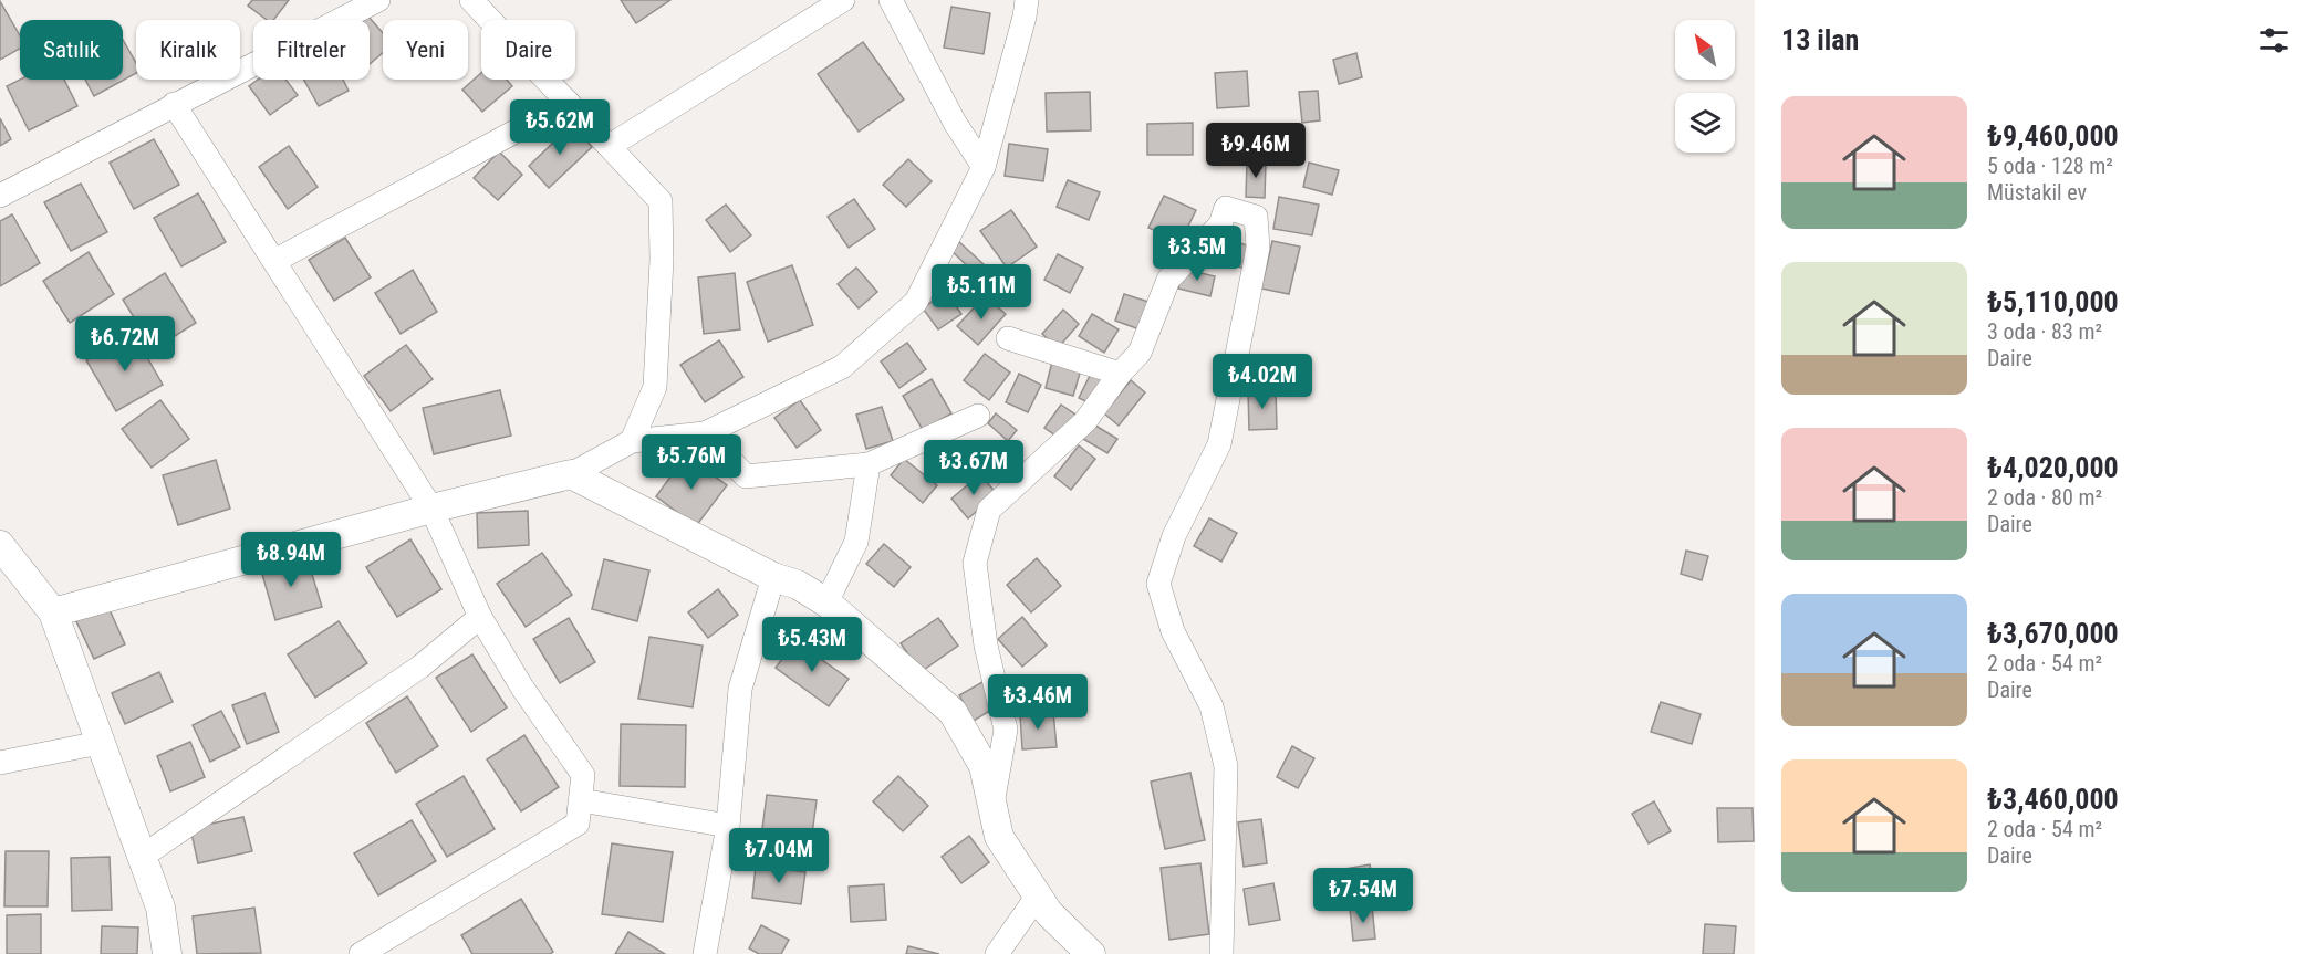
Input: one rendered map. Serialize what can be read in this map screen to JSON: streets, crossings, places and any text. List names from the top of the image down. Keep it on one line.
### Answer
{"north":"top left","page":{"heading":"13 ilan","chip":["Satılık","Kiralık","Filtreler","Yeni","Daire"],"list":[{"name":"₺9,460,000","note":"5 oda · 128 m² · Müstakil ev"},{"name":"₺5,110,000","note":"3 oda · 83 m² · Daire"},{"name":"₺4,020,000","note":"2 oda · 80 m² · Daire"},{"name":"₺3,670,000","note":"2 oda · 54 m² · Daire"},{"name":"₺3,460,000","note":"2 oda · 54 m² · Daire"}],"price":["₺5.62M","₺9.46M","₺3.5M","₺5.11M","₺6.72M","₺4.02M","₺5.76M","₺3.67M","₺8.94M","₺5.43M","₺3.46M","₺7.04M","₺7.54M"]}}
